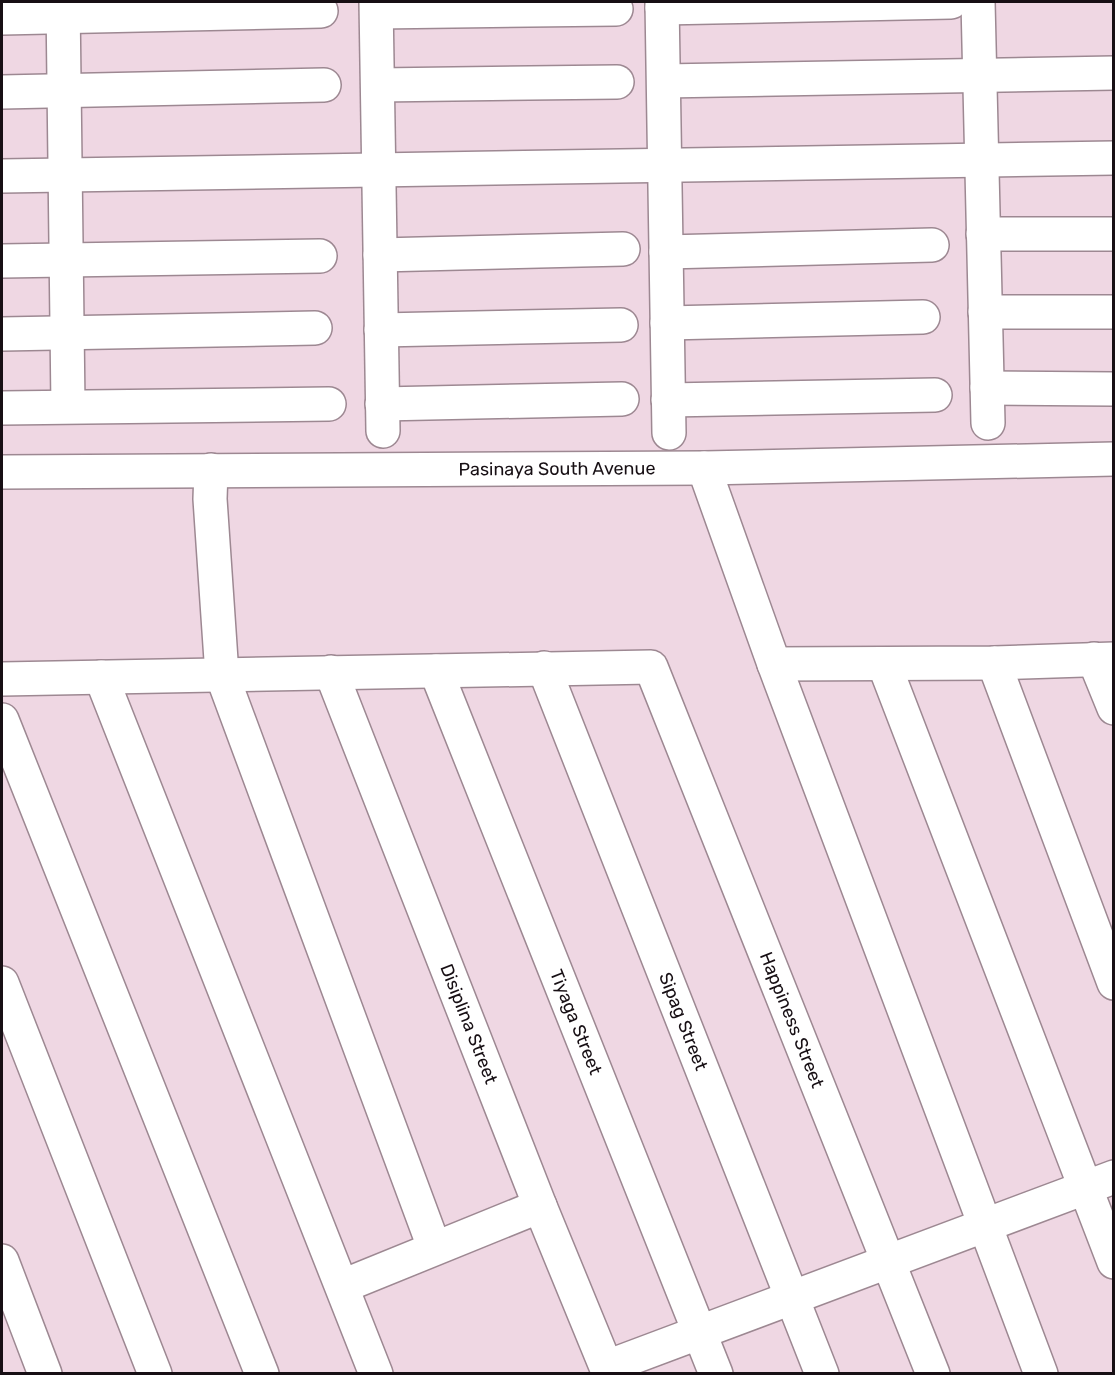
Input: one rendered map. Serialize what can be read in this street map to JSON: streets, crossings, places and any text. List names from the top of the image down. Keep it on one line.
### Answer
{"streets":{"street":["Pasinaya South Avenue","Happiness Street","Sipag Street","Tiyaga Street","Disiplina Street"]},"crossings":[["Happiness Street","Sipag Street"]]}
